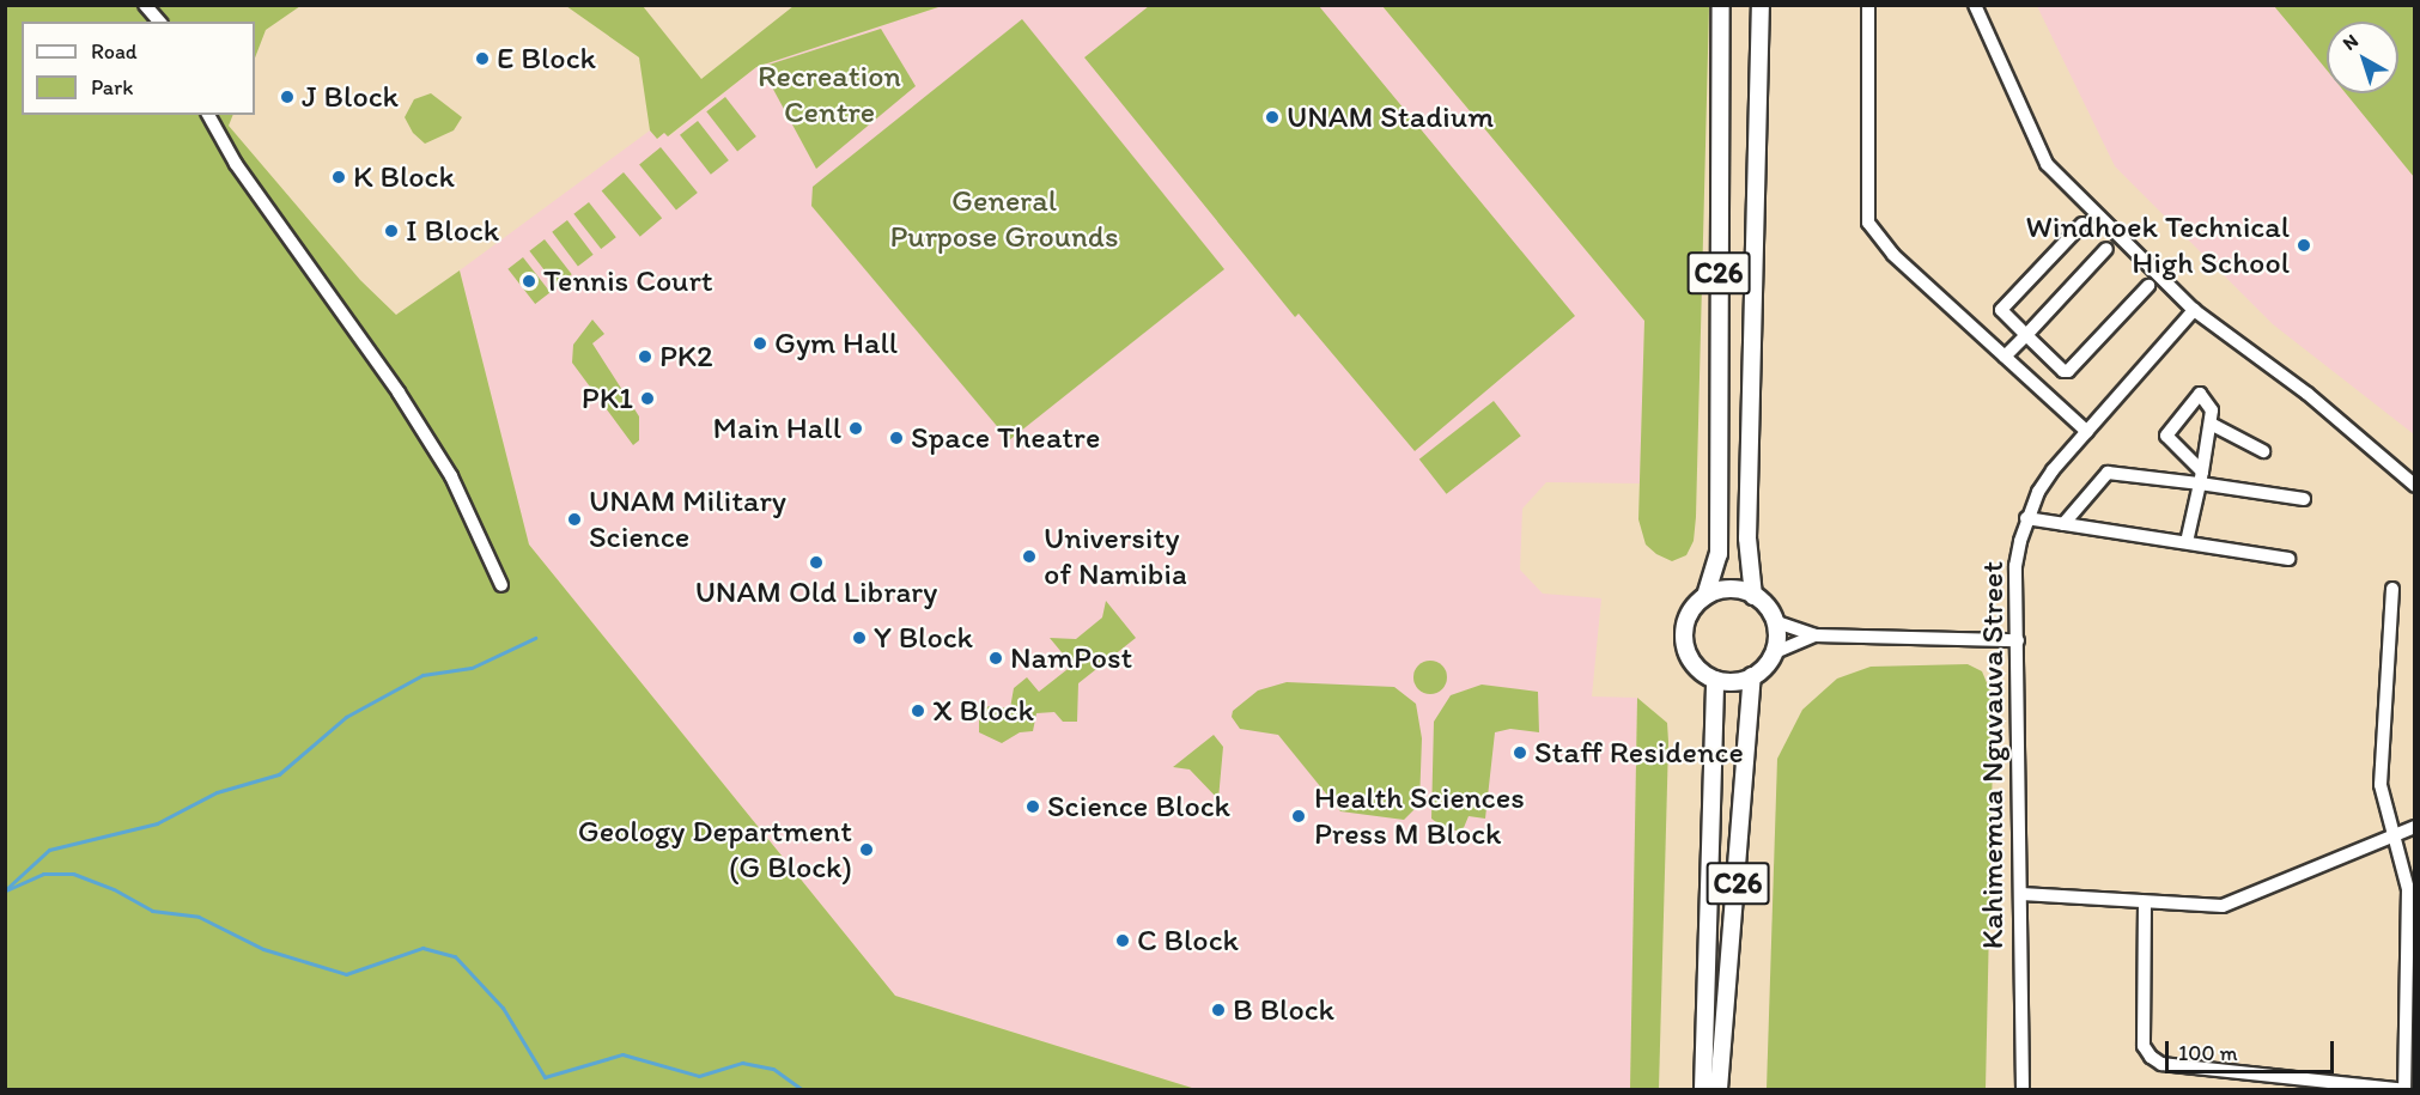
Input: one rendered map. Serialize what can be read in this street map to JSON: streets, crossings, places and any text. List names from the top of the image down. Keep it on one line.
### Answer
{"streets":{"main road":["C26"],"street":["Kahimemua Nguvauva Street"]},"parks":["Recreation Centre","General Purpose Grounds"],"places":["E Block","J Block","UNAM Stadium","K Block","I Block","Windhoek Technical High School","Tennis Court","Gym Hall","PK2","PK1","Main Hall","Space Theatre","UNAM Military Science","University of Namibia","UNAM Old Library","Y Block","NamPost","X Block","Staff Residence","Science Block","Health Sciences Press M Block","Geology Department (G Block)","C Block","B Block"],"legend":["Road","Park"],"scale_bar":"100 m","north":"top left"}
